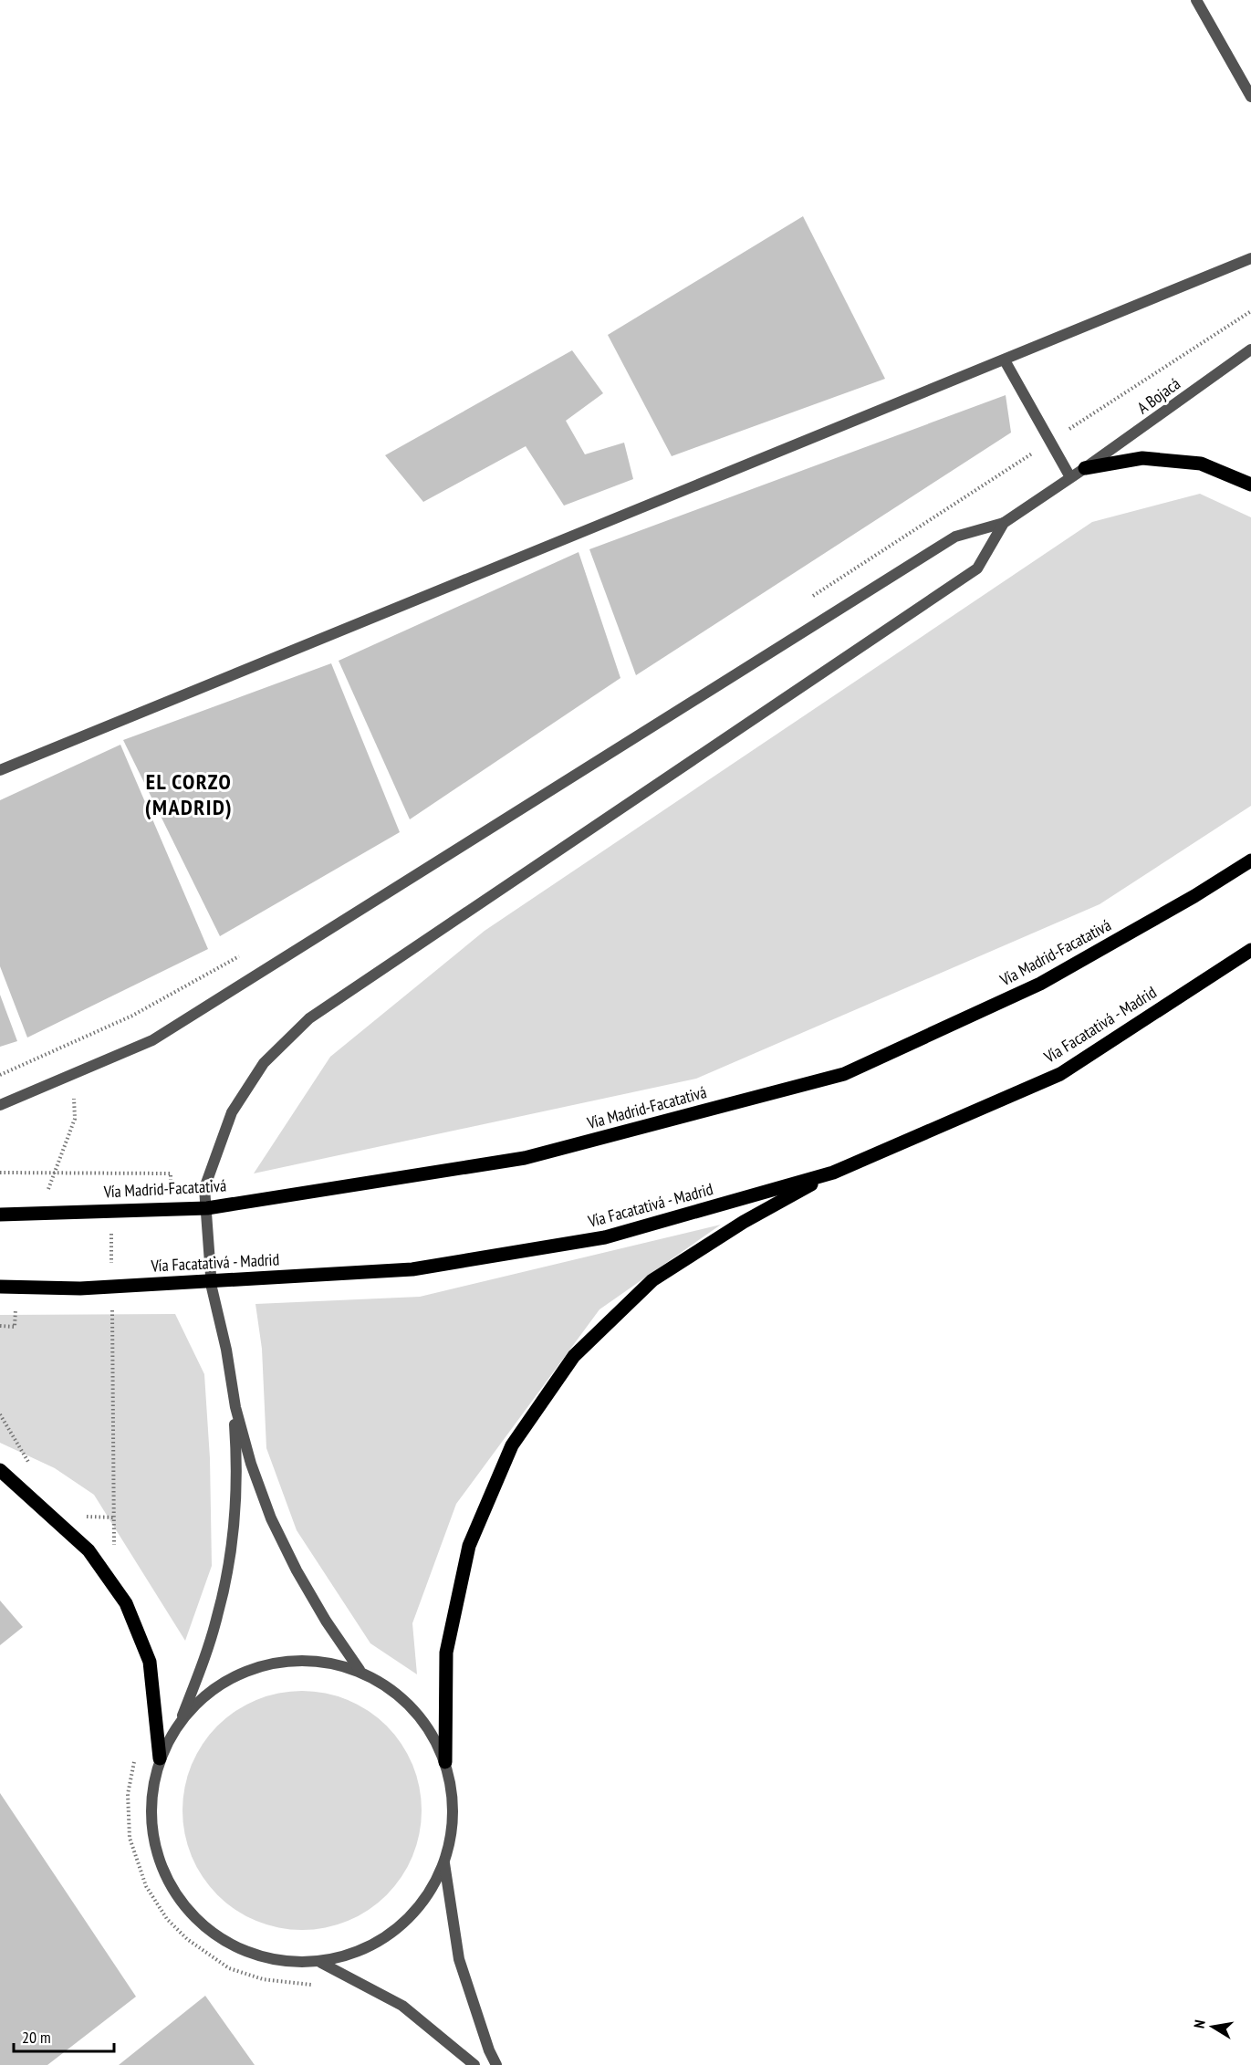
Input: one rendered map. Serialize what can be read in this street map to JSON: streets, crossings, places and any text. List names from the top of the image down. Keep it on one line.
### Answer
{"streets":{"main road":["Vía Madrid-Facatativá","Vía Facatativá - Madrid"],"street":["A Bojacá"]},"districts":["EL CORZO (MADRID)"],"scale_bar":"20 m","north":"left"}
